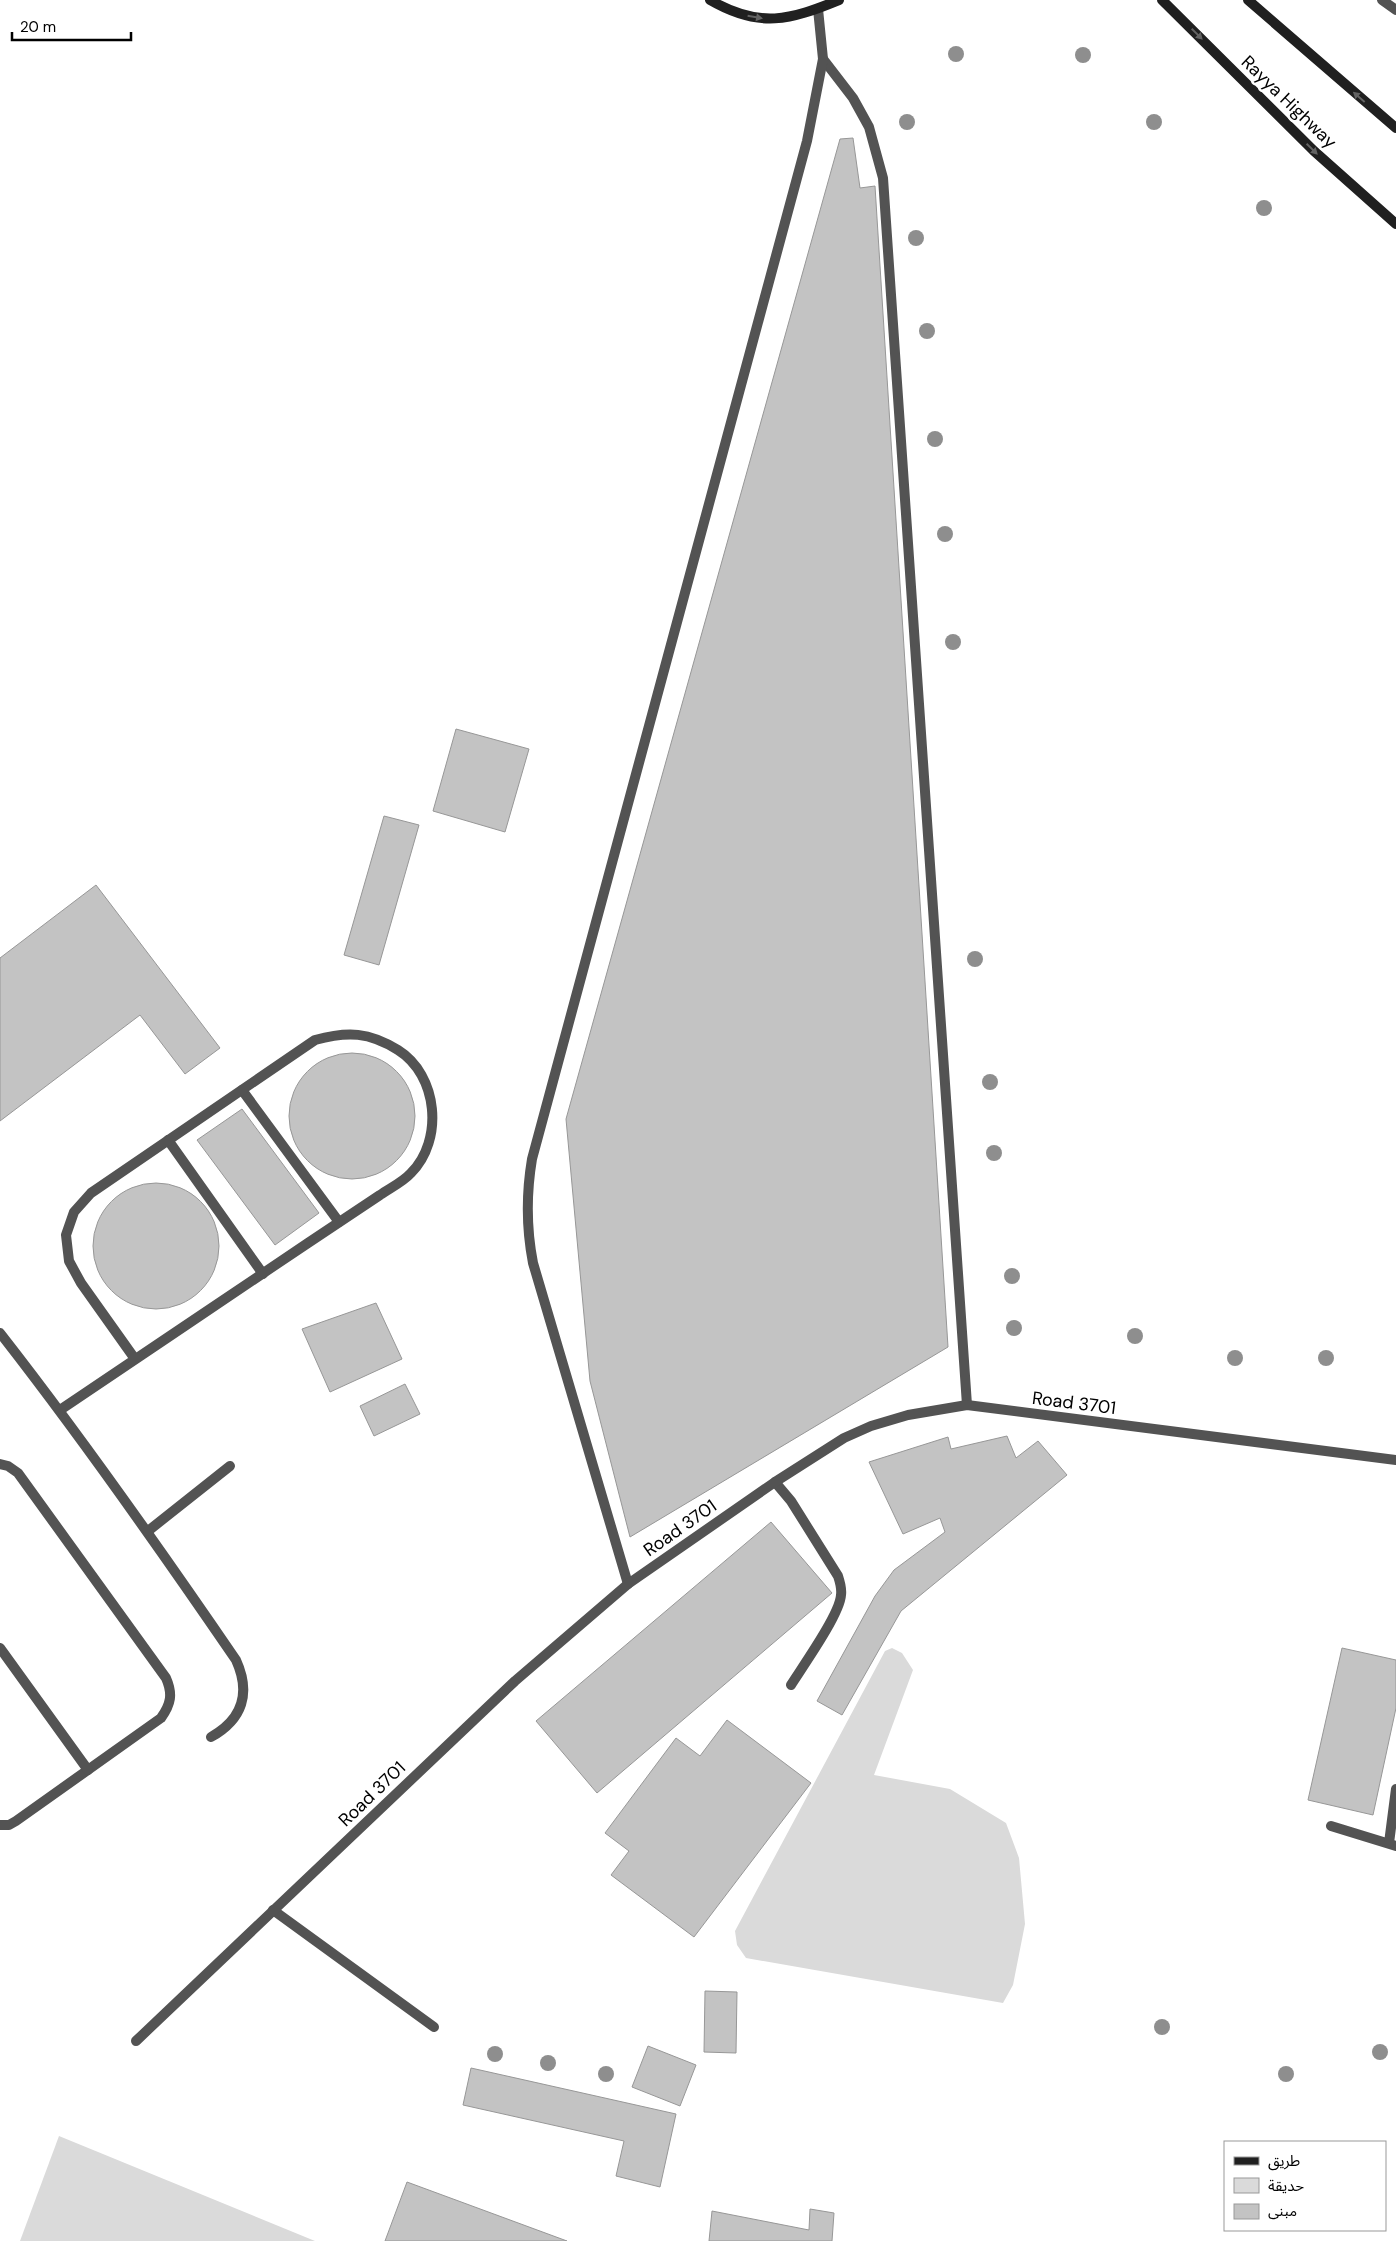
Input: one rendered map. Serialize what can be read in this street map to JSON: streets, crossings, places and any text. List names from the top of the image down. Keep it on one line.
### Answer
{"streets":{"main road":["Rayya Highway"],"street":["Road 3701"]},"legend":["طريق","حديقة","مبنى"],"scale_bar":"20 m"}
